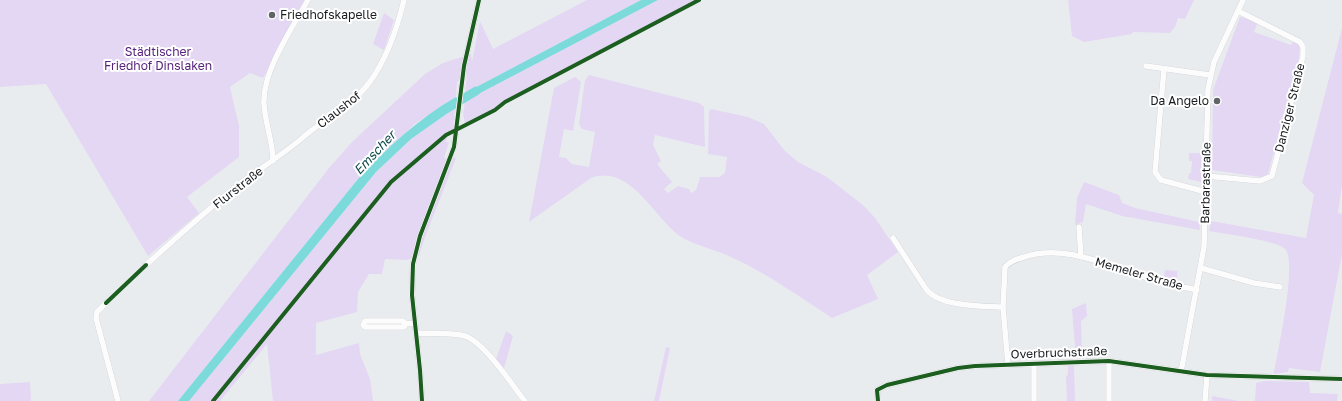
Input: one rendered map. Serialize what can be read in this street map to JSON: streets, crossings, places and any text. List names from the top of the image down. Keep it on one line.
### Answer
{"streets":{"street":["Danziger Straße","Claushof","Barbarastraße","Flurstraße","Memeler Straße","Overbruchstraße"]},"crossings":[["Danziger Straße","Barbarastraße"],["Claushof","Flurstraße"],["Barbarastraße","Memeler Straße"],["Barbarastraße","Overbruchstraße"],["Memeler Straße","Overbruchstraße"]],"water":["Emscher"],"parks":["Städtischer Friedhof Dinslaken"],"places":["Friedhofskapelle","Da Angelo"]}
